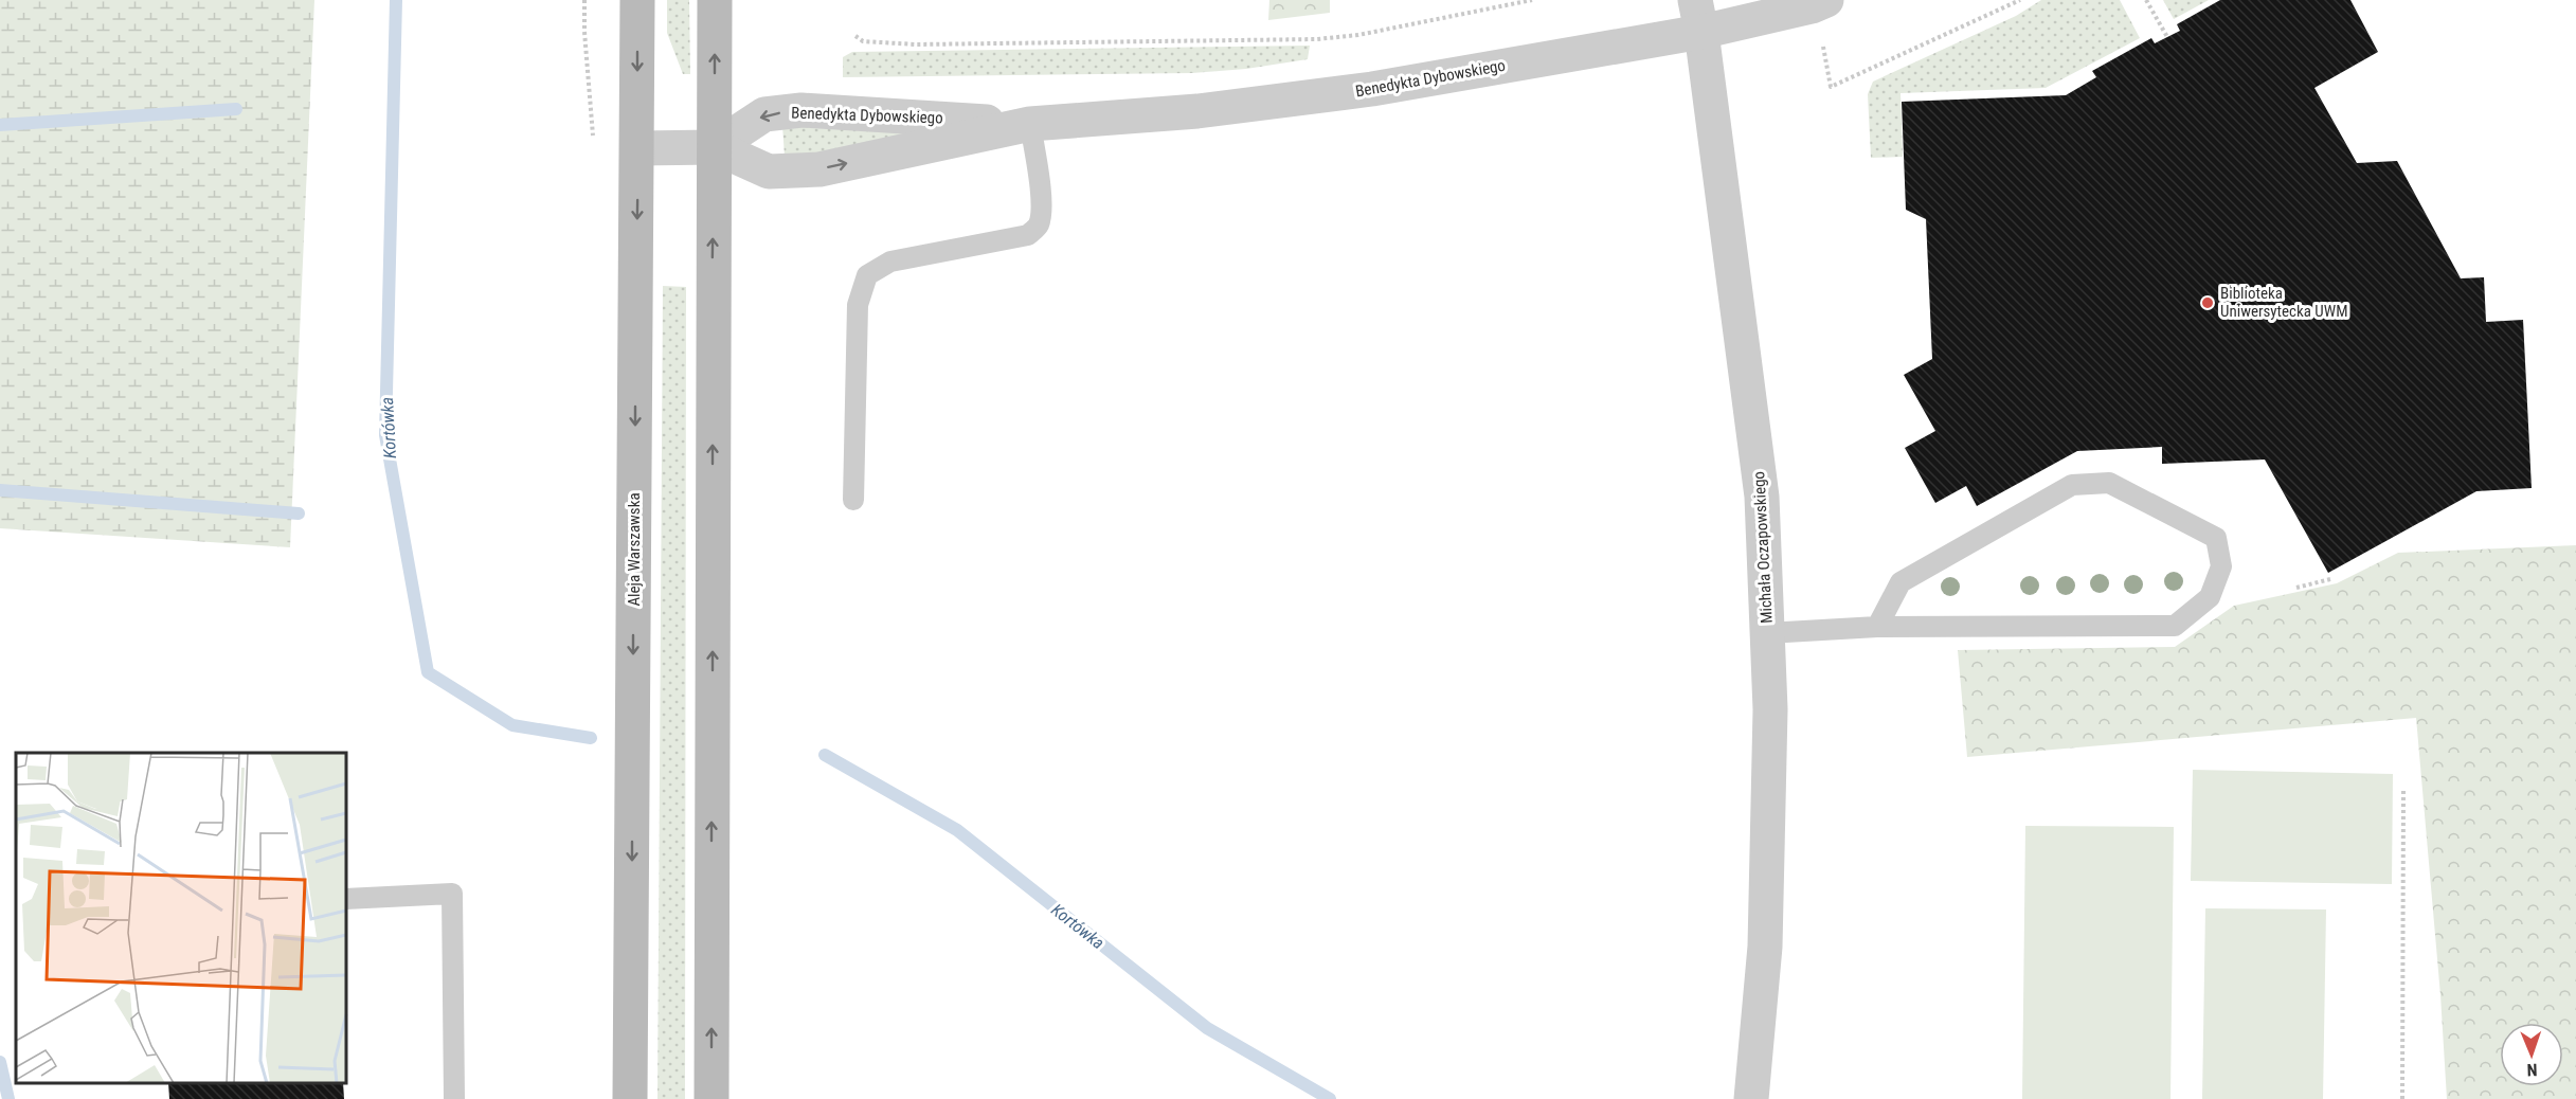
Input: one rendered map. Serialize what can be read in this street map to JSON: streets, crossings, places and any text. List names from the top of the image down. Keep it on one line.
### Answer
{"streets":{"main road":["Aleja Warszawska"],"street":["Benedykta Dybowskiego","Michała Oczapowskiego"]},"crossings":[["Benedykta Dybowskiego","Michała Oczapowskiego"],["Benedykta Dybowskiego","Aleja Warszawska"]],"water":["Kortówka"],"places":["Biblioteka Uniwersytecka UWM"],"north":"bottom"}
